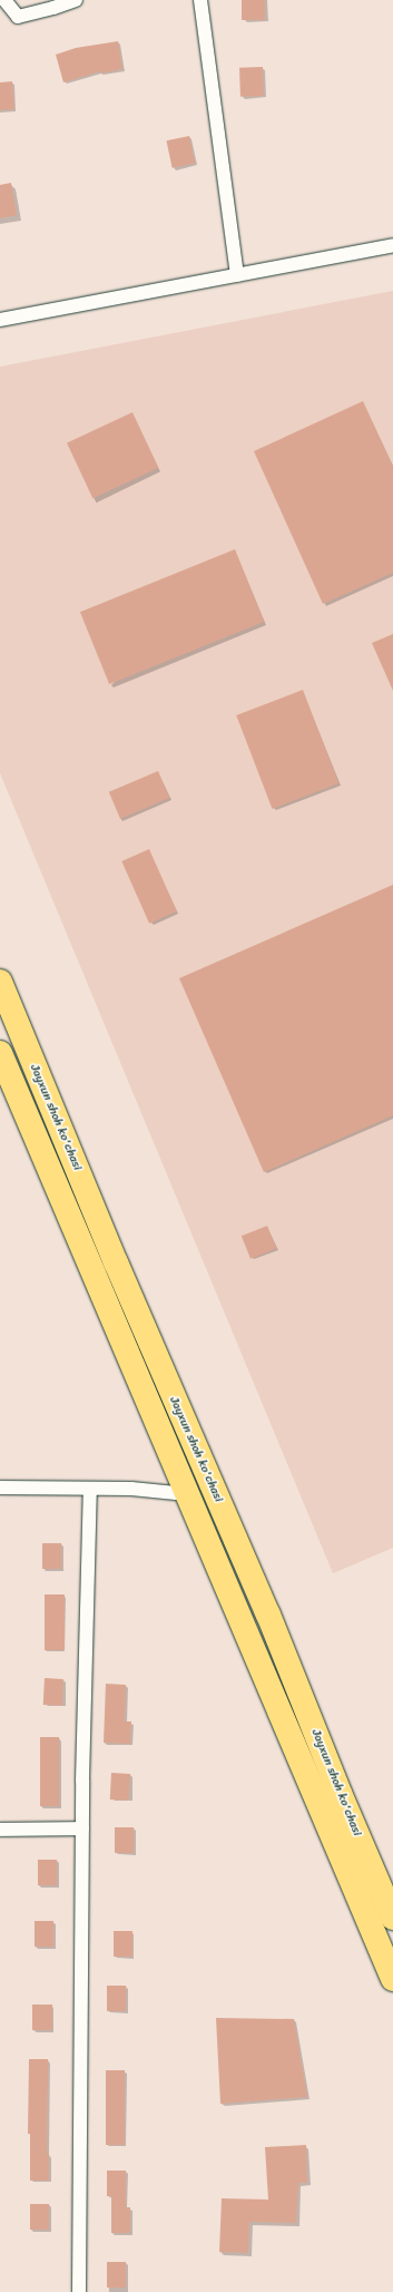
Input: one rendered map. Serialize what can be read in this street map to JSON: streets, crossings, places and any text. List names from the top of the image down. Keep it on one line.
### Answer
{"streets":{"highway":["Jayxun shoh ko'chasi"]}}
